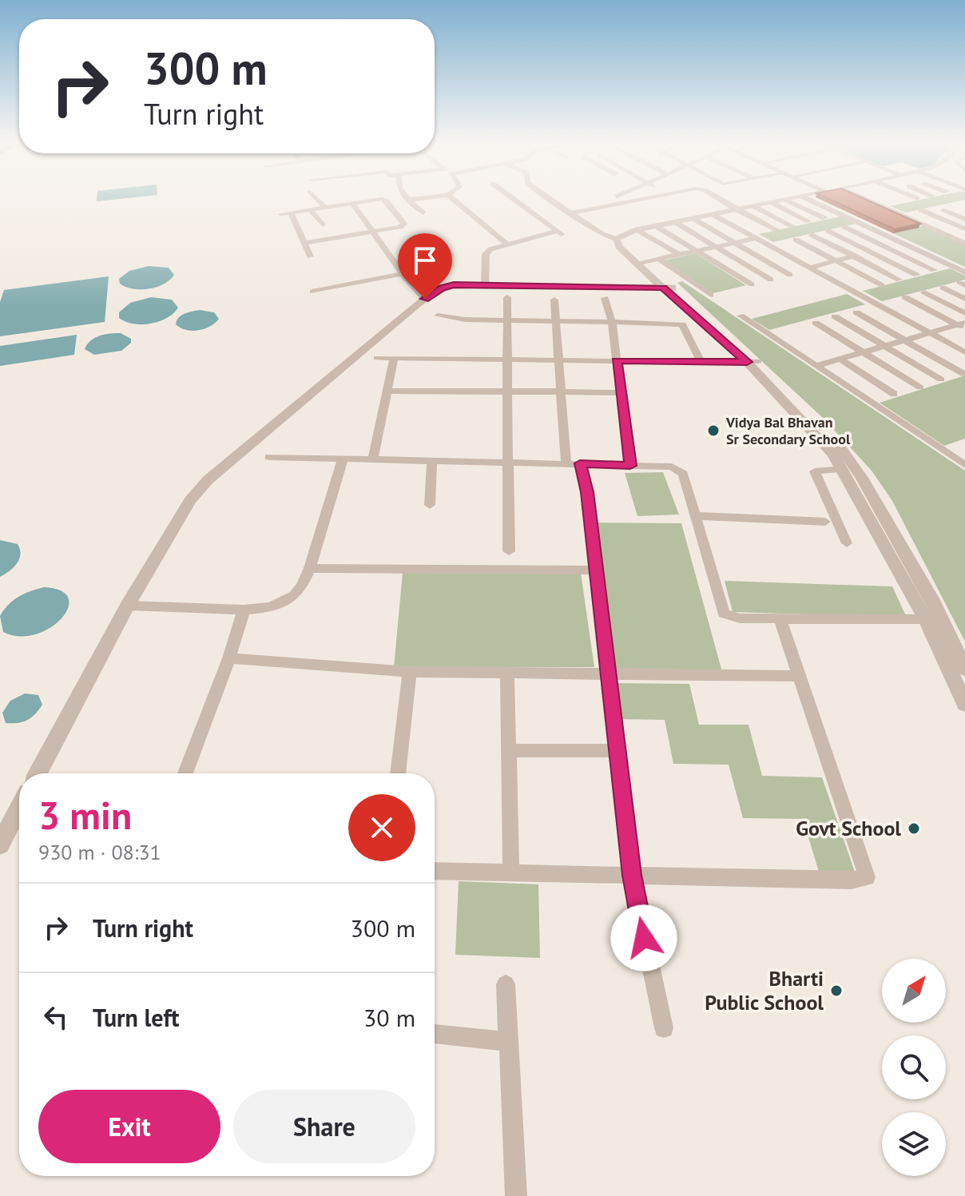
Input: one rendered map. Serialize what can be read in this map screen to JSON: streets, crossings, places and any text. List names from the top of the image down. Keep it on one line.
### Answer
{"places":["Vidya Bal Bhavan Sr Secondary School","Govt School","Bharti Public School"],"north":"top right","page":{"turn":["300 m","Turn right"],"heading":["3 min","930 m · 08:31"],"list":[{"name":"Turn right","value":"300 m"},{"name":"Turn left","value":"30 m"}],"buttons":["Exit","Share"]}}
